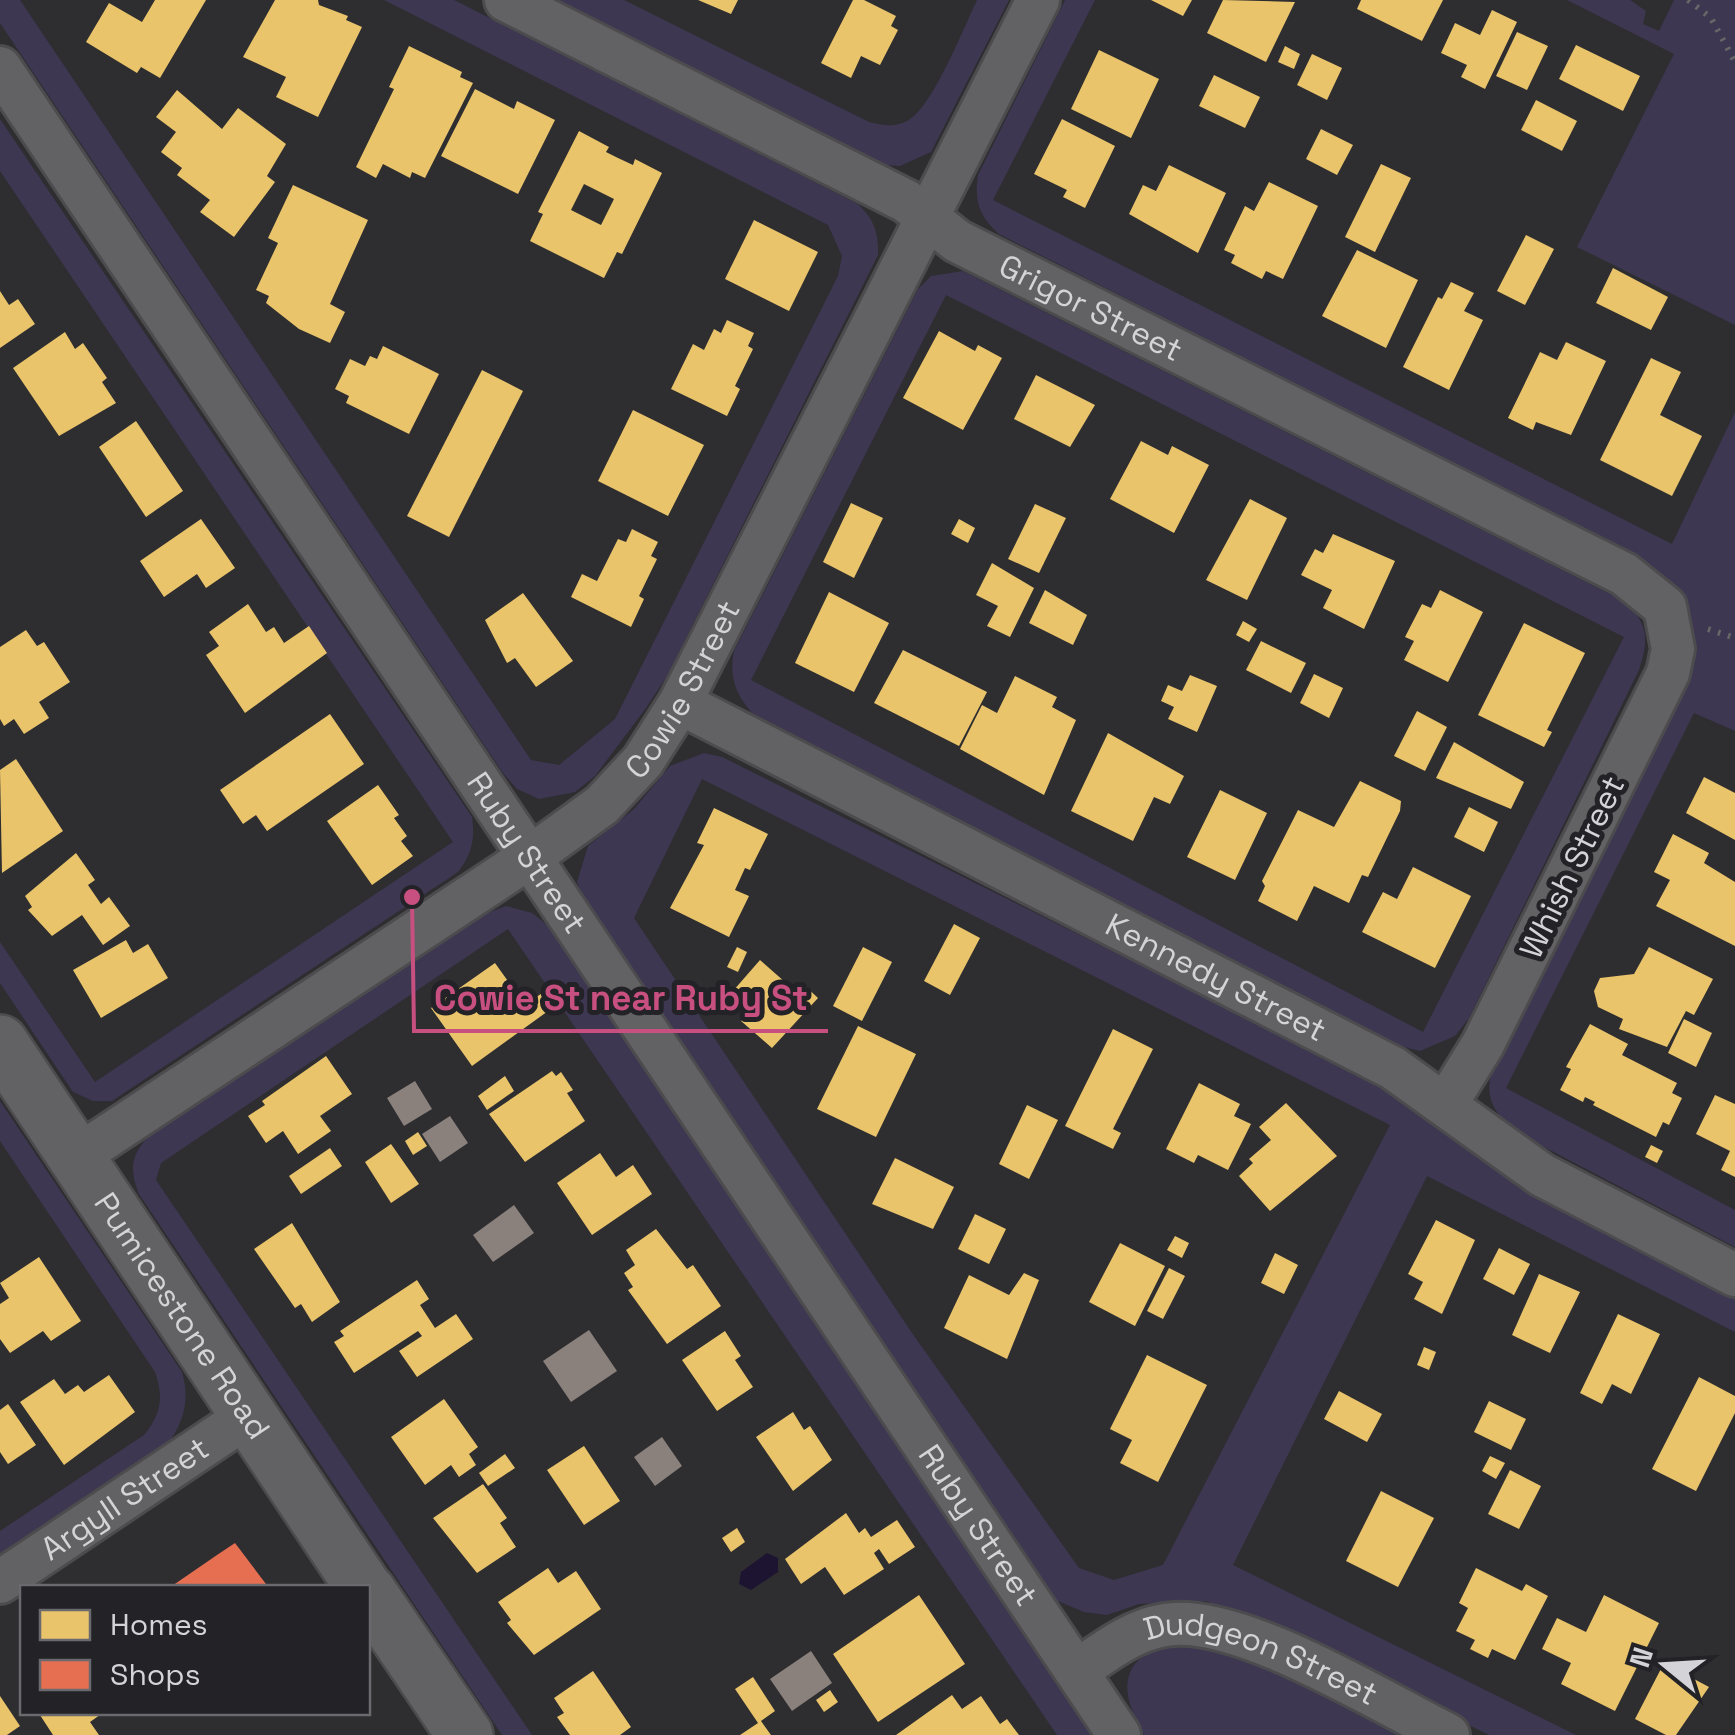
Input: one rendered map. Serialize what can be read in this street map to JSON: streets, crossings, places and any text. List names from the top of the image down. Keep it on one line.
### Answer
{"streets":{"main road":["Pumicestone Road"],"street":["Grigor Street","Cowie Street","Ruby Street","Whish Street","Kennedy Street","Argyll Street","Dudgeon Street"]},"crossings":[["Grigor Street","Cowie Street"],["Grigor Street","Whish Street"],["Cowie Street","Ruby Street"],["Cowie Street","Kennedy Street"],["Cowie Street","Pumicestone Road"],["Ruby Street","Dudgeon Street"],["Whish Street","Kennedy Street"],["Pumicestone Road","Argyll Street"]],"places":["Cowie St near Ruby St"],"legend":["Homes","Shops"],"north":"left"}
